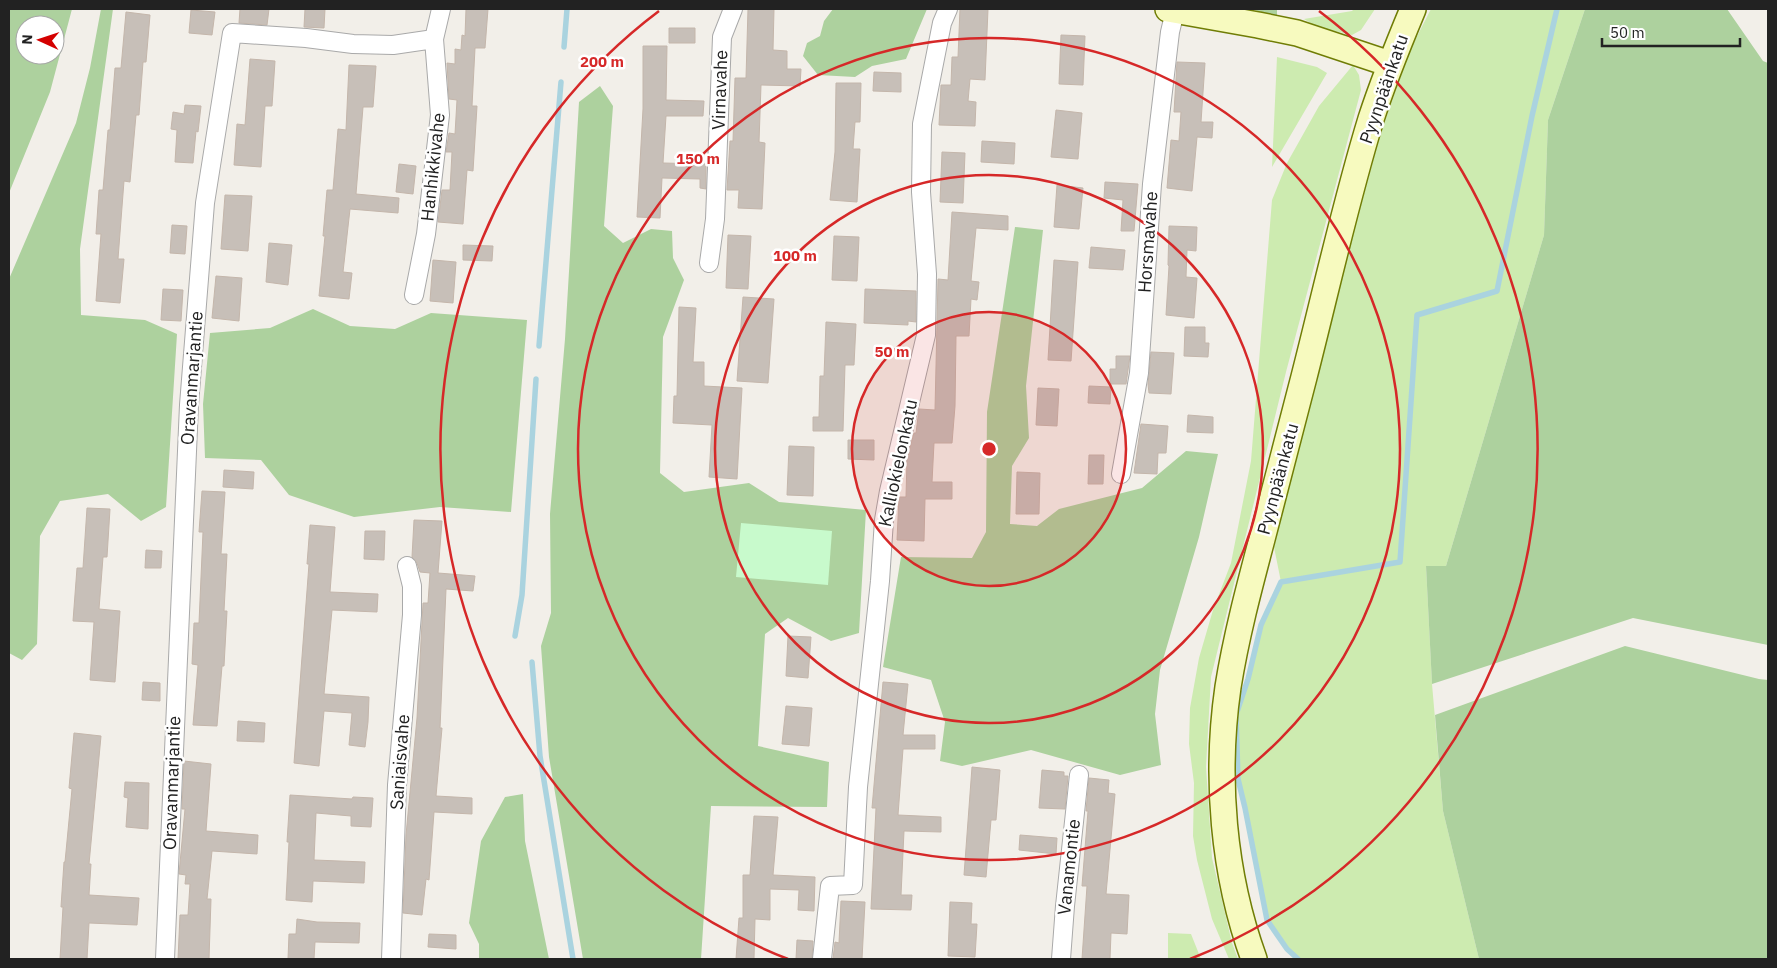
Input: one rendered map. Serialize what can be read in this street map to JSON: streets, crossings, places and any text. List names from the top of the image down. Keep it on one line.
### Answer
{"streets":{"main road":["Pyynpäänkatu"],"street":["Virnavahe","Hanhikkivahe","Horsmavahe","Oravanmarjantie","Kalliokielonkatu","Saniaisvahe","Vanamontie"]},"crossings":[["Hanhikkivahe","Oravanmarjantie"]],"scale_bar":"50 m","north":"left","rings":["200 m","150 m","100 m","50 m"]}
